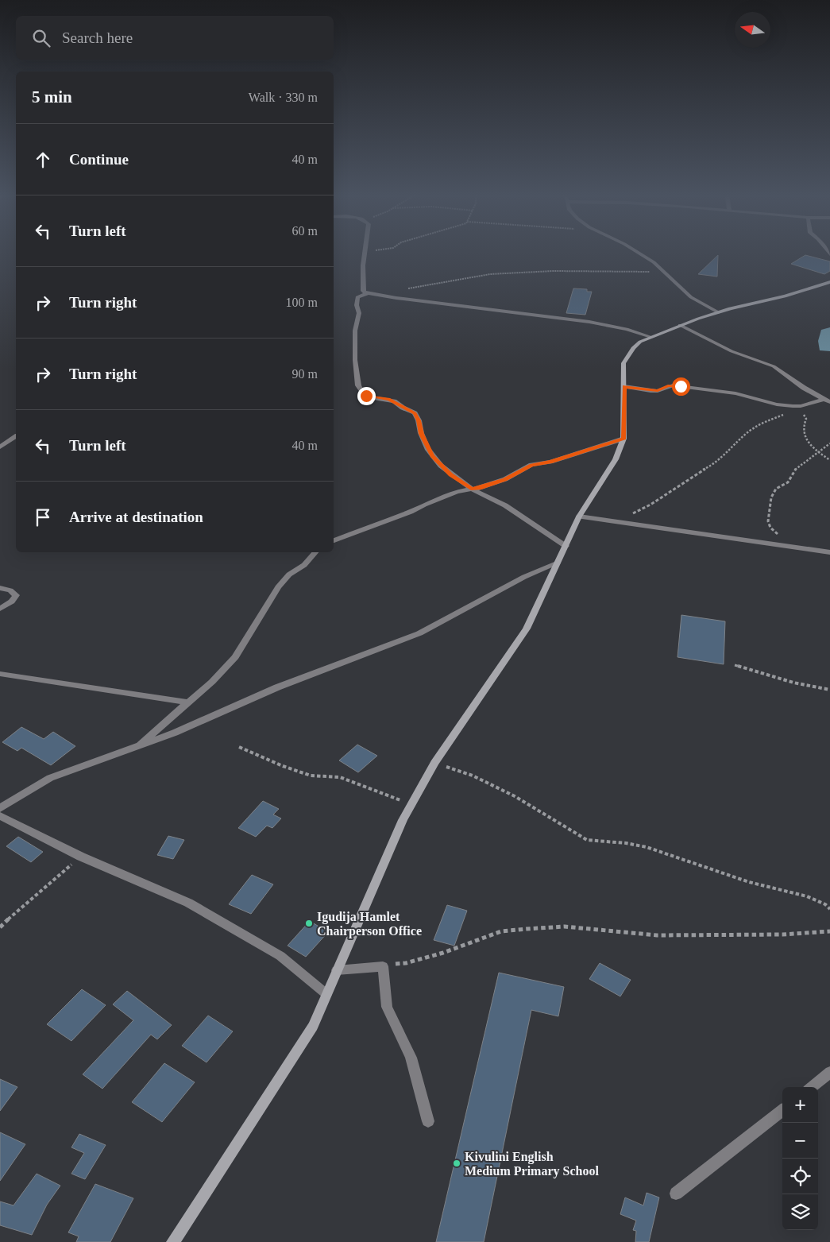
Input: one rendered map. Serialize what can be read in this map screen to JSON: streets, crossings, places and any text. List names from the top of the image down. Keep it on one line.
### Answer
{"places":["Igudija Hamlet Chairperson Office","Kivulini English Medium Primary School"],"north":"left","page":{"search":"Search here","heading":["5 min","Walk · 330 m"],"list":[["Continue","40 m"],["Turn left","60 m"],["Turn right","100 m"],["Turn right","90 m"],["Turn left","40 m"],"Arrive at destination"],"map_buttons":["+","−"]}}
